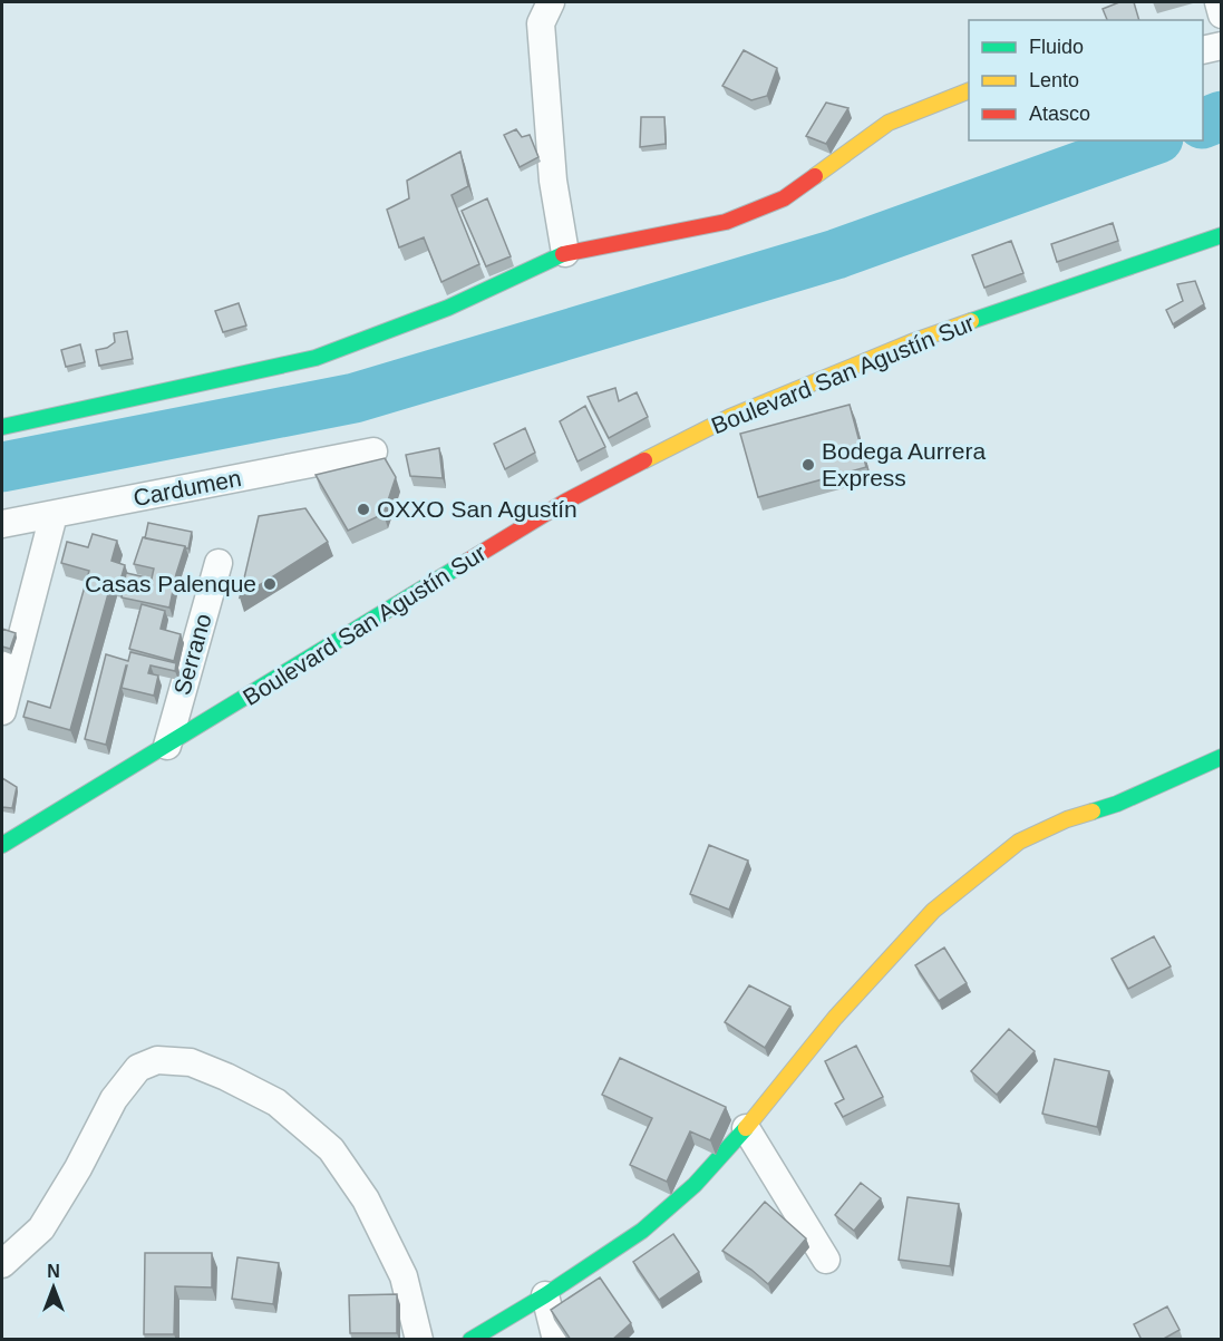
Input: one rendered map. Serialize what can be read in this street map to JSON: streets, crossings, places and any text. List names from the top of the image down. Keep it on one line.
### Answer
{"streets":{"street":["Boulevard San Agustín Sur","Cardumen","Serrano"]},"crossings":[["Boulevard San Agustín Sur","Serrano"]],"places":["Bodega Aurrera Express","OXXO San Agustín","Casas Palenque"],"legend":["Fluido","Lento","Atasco"],"north":"top"}
